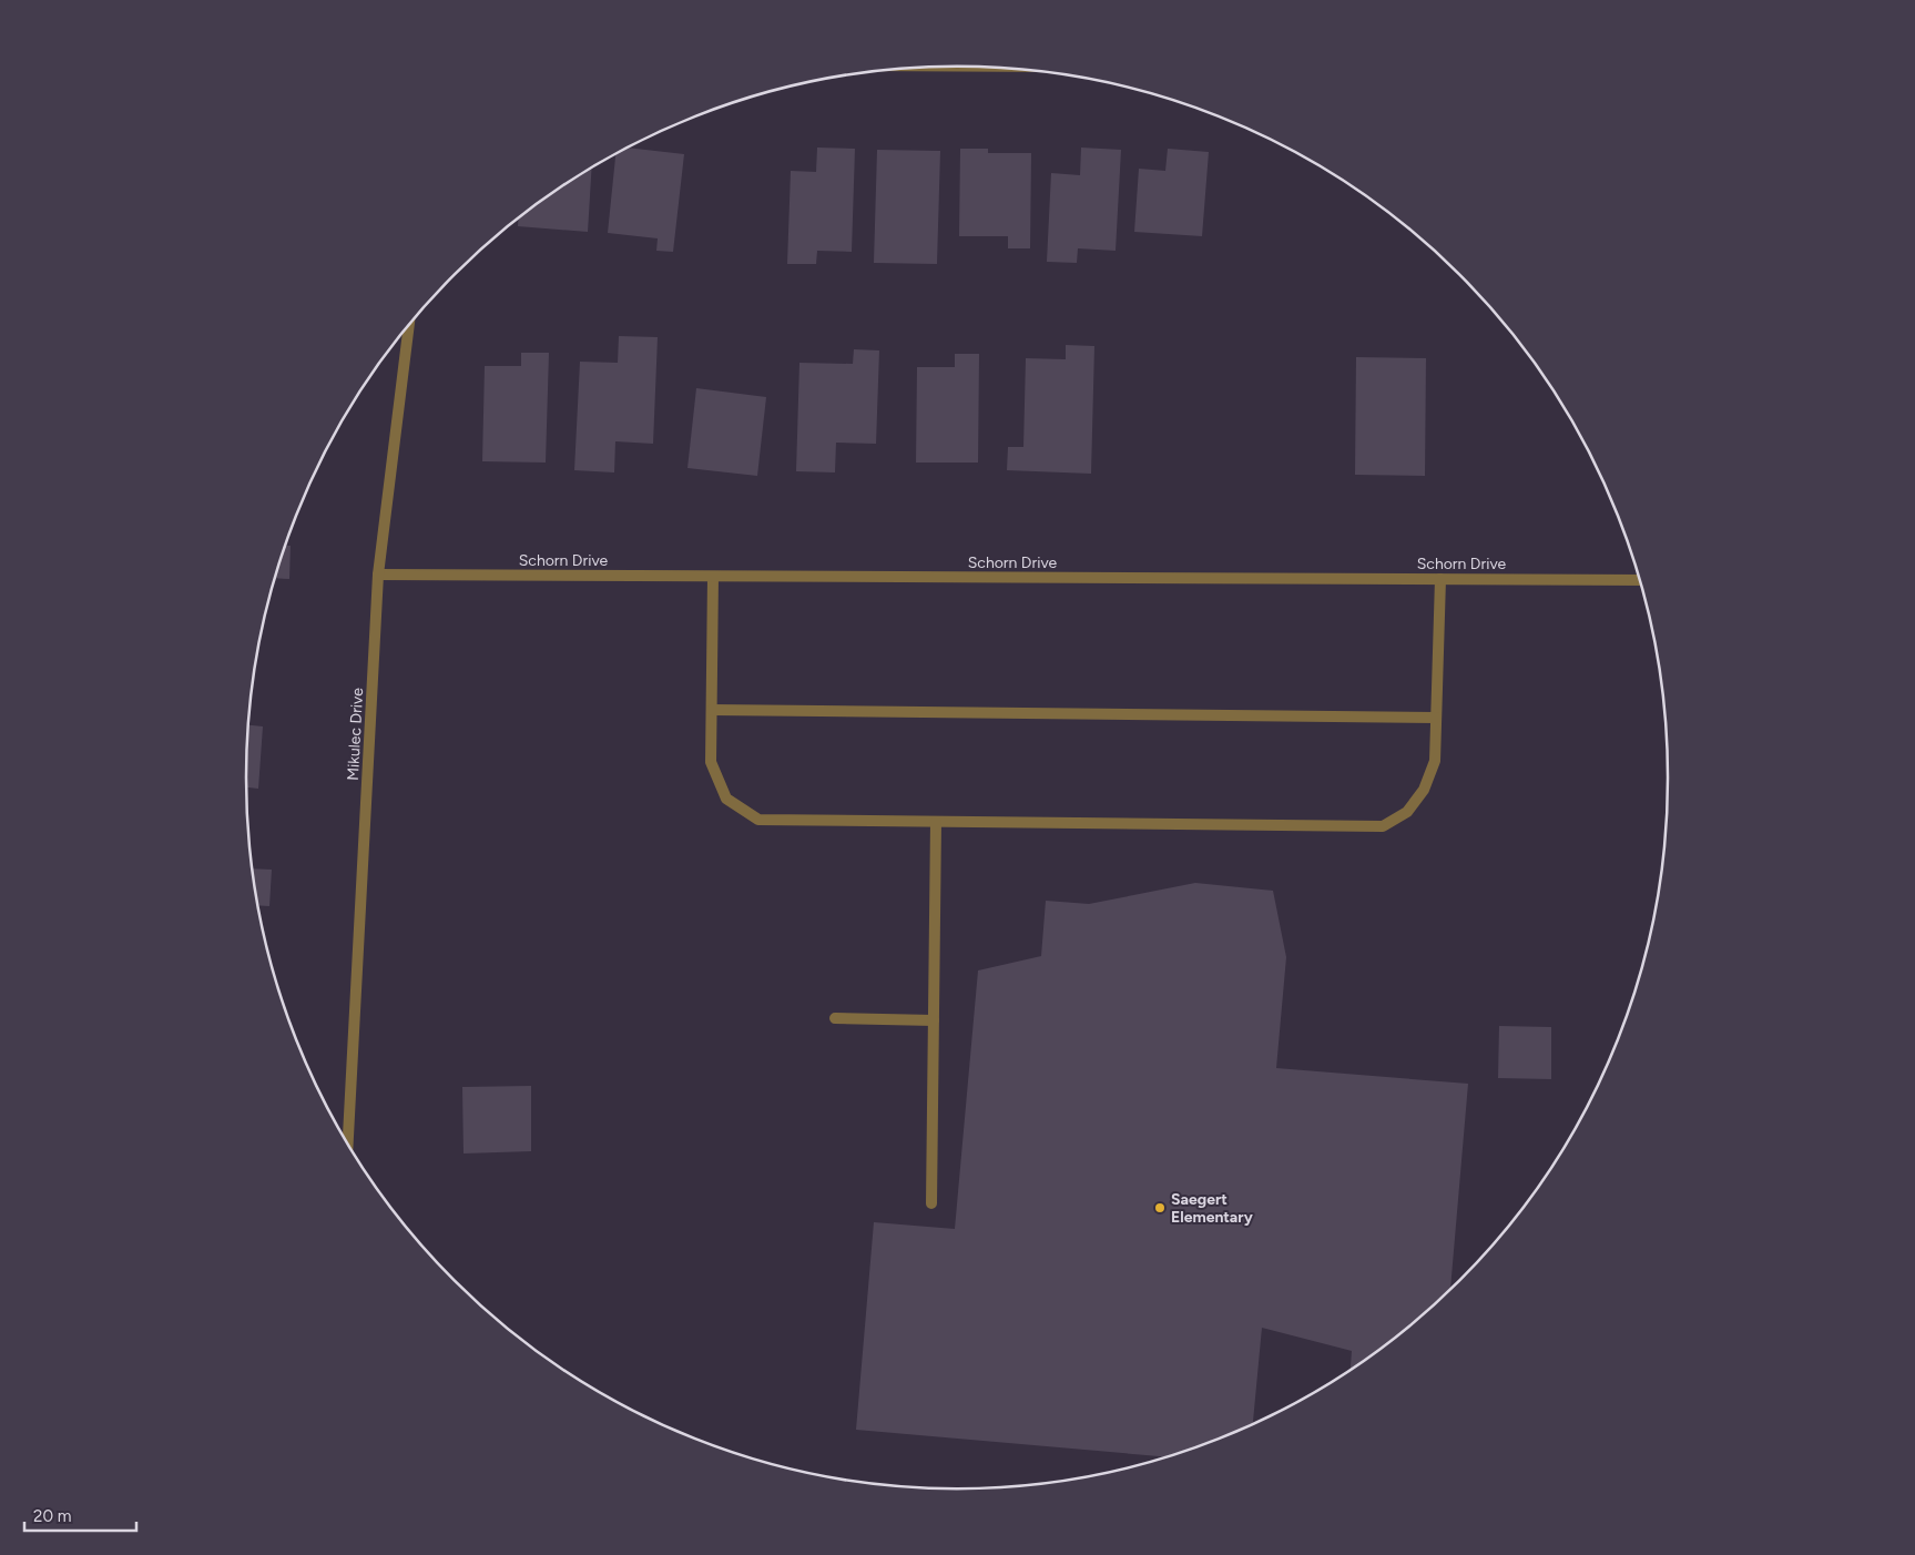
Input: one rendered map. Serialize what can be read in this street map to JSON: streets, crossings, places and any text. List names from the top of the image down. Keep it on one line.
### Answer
{"streets":{"street":["Schorn Drive","Mikulec Drive"]},"crossings":[["Schorn Drive","Mikulec Drive"]],"places":["Saegert Elementary"],"scale_bar":"20 m"}
